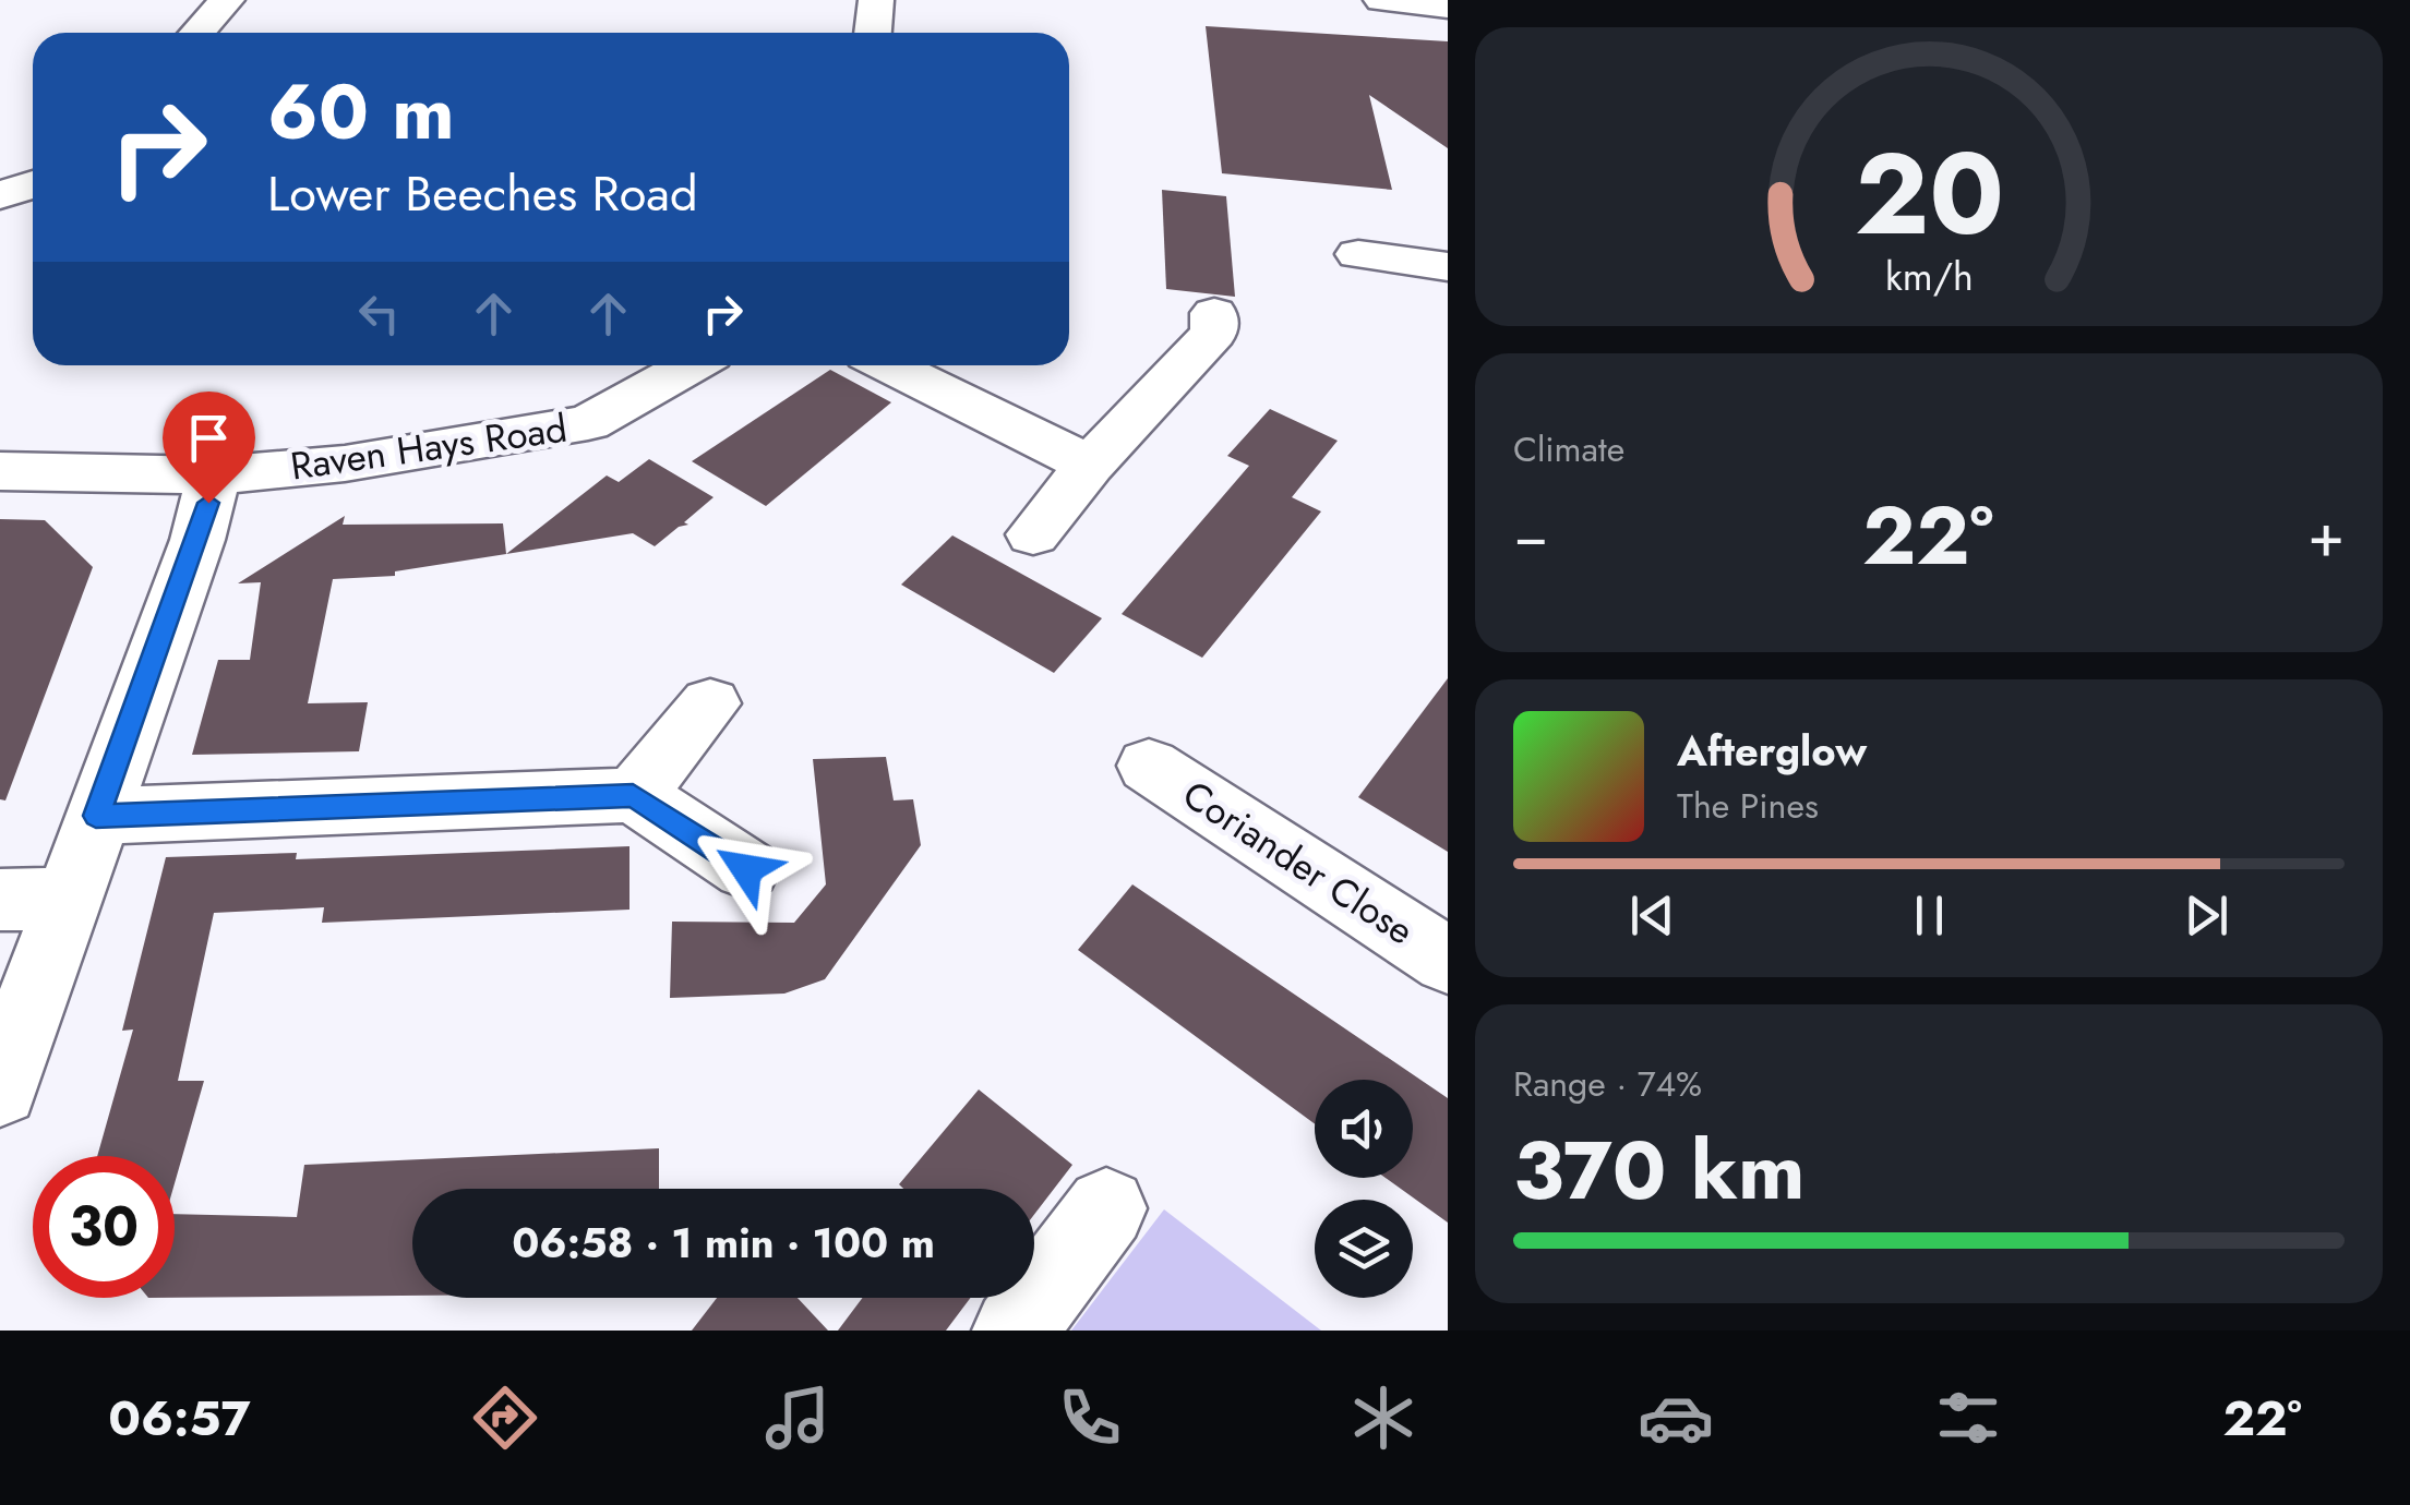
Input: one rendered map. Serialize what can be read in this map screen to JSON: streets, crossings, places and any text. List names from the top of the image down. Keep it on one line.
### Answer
{"streets":{"street":["Raven Hays Road","Coriander Close"]},"page":{"turn":["60 m","Lower Beeches Road"],"tile":["Climate",["Range · 74%","370 km"]],"heat":["−","22°","+"],"song":["Afterglow","The Pines"],"limit":"30","trip":"06:58 · 1 min · 100 m","tabs":["06:57","22°"],"gauge":["20","km/h"]}}
